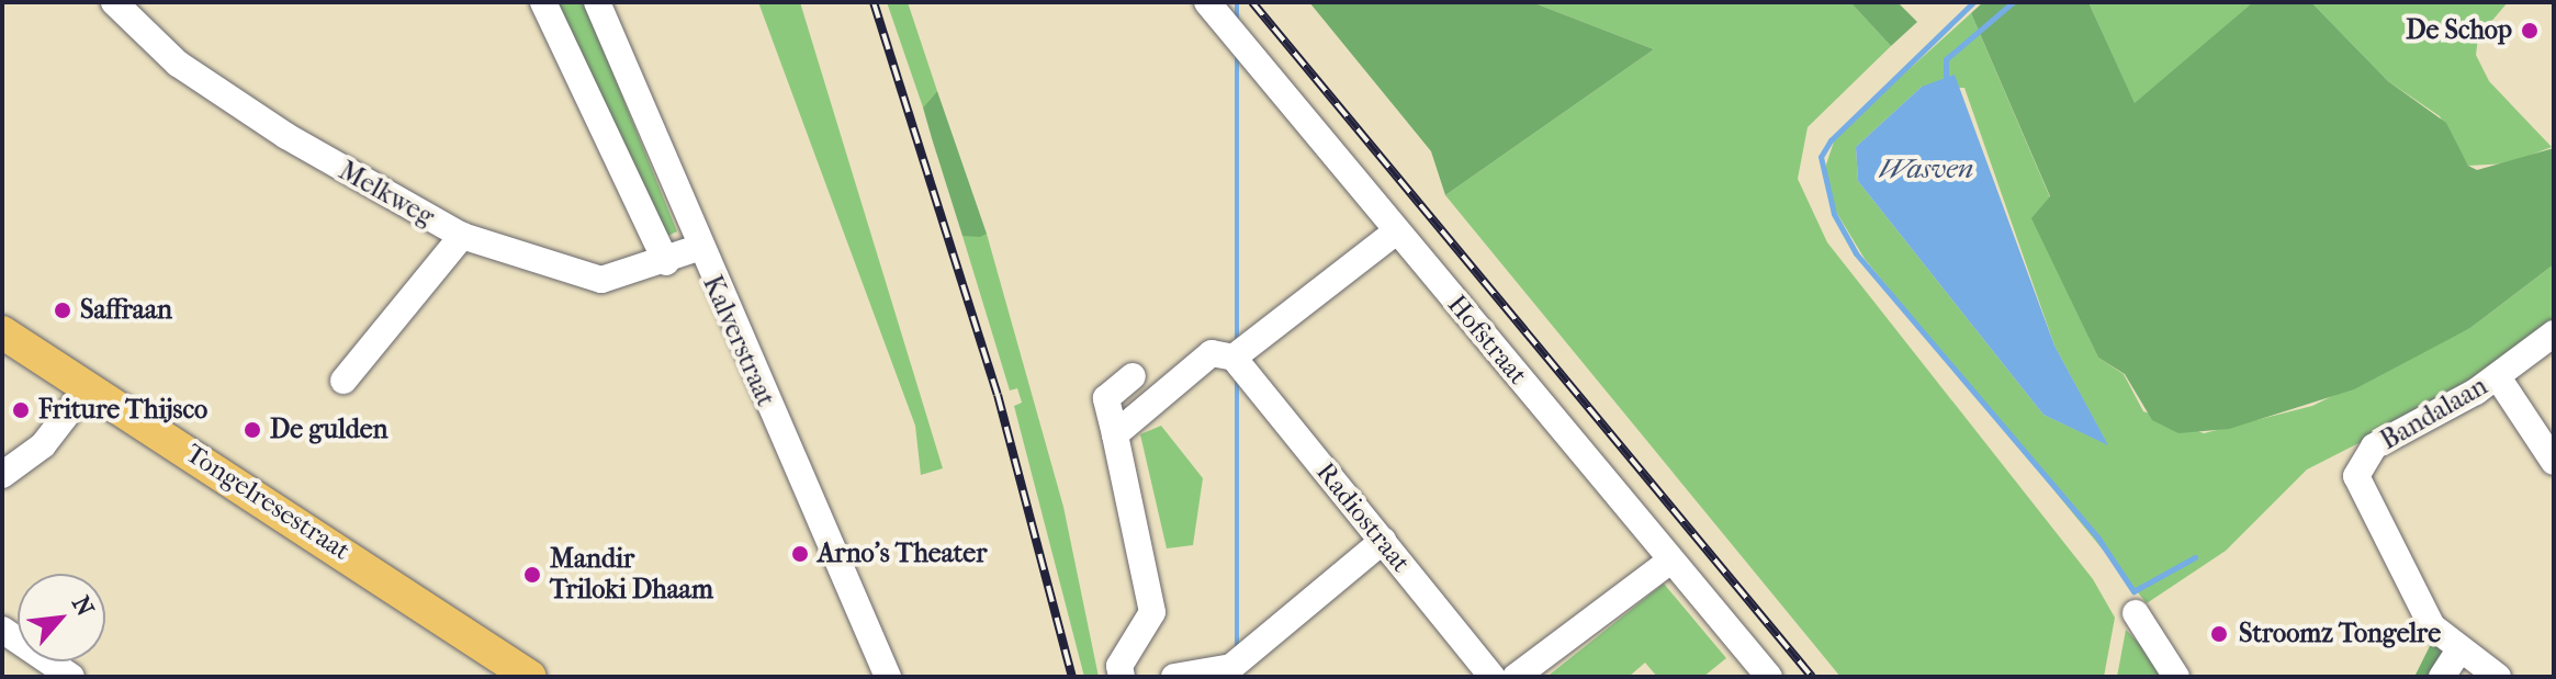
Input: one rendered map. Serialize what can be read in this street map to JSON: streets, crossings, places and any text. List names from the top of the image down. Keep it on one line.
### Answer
{"streets":{"main road":["Tongelresestraat"],"street":["Melkweg","Hofstraat","Kalverstraat","Bandalaan","Radiostraat"]},"crossings":[["Melkweg","Kalverstraat"]],"water":["Wasven"],"places":["De Schop","Saffraan","Friture Thijsco","De gulden","Arno's Theater","Mandir Triloki Dhaam","Stroomz Tongelre"],"north":"top right"}
